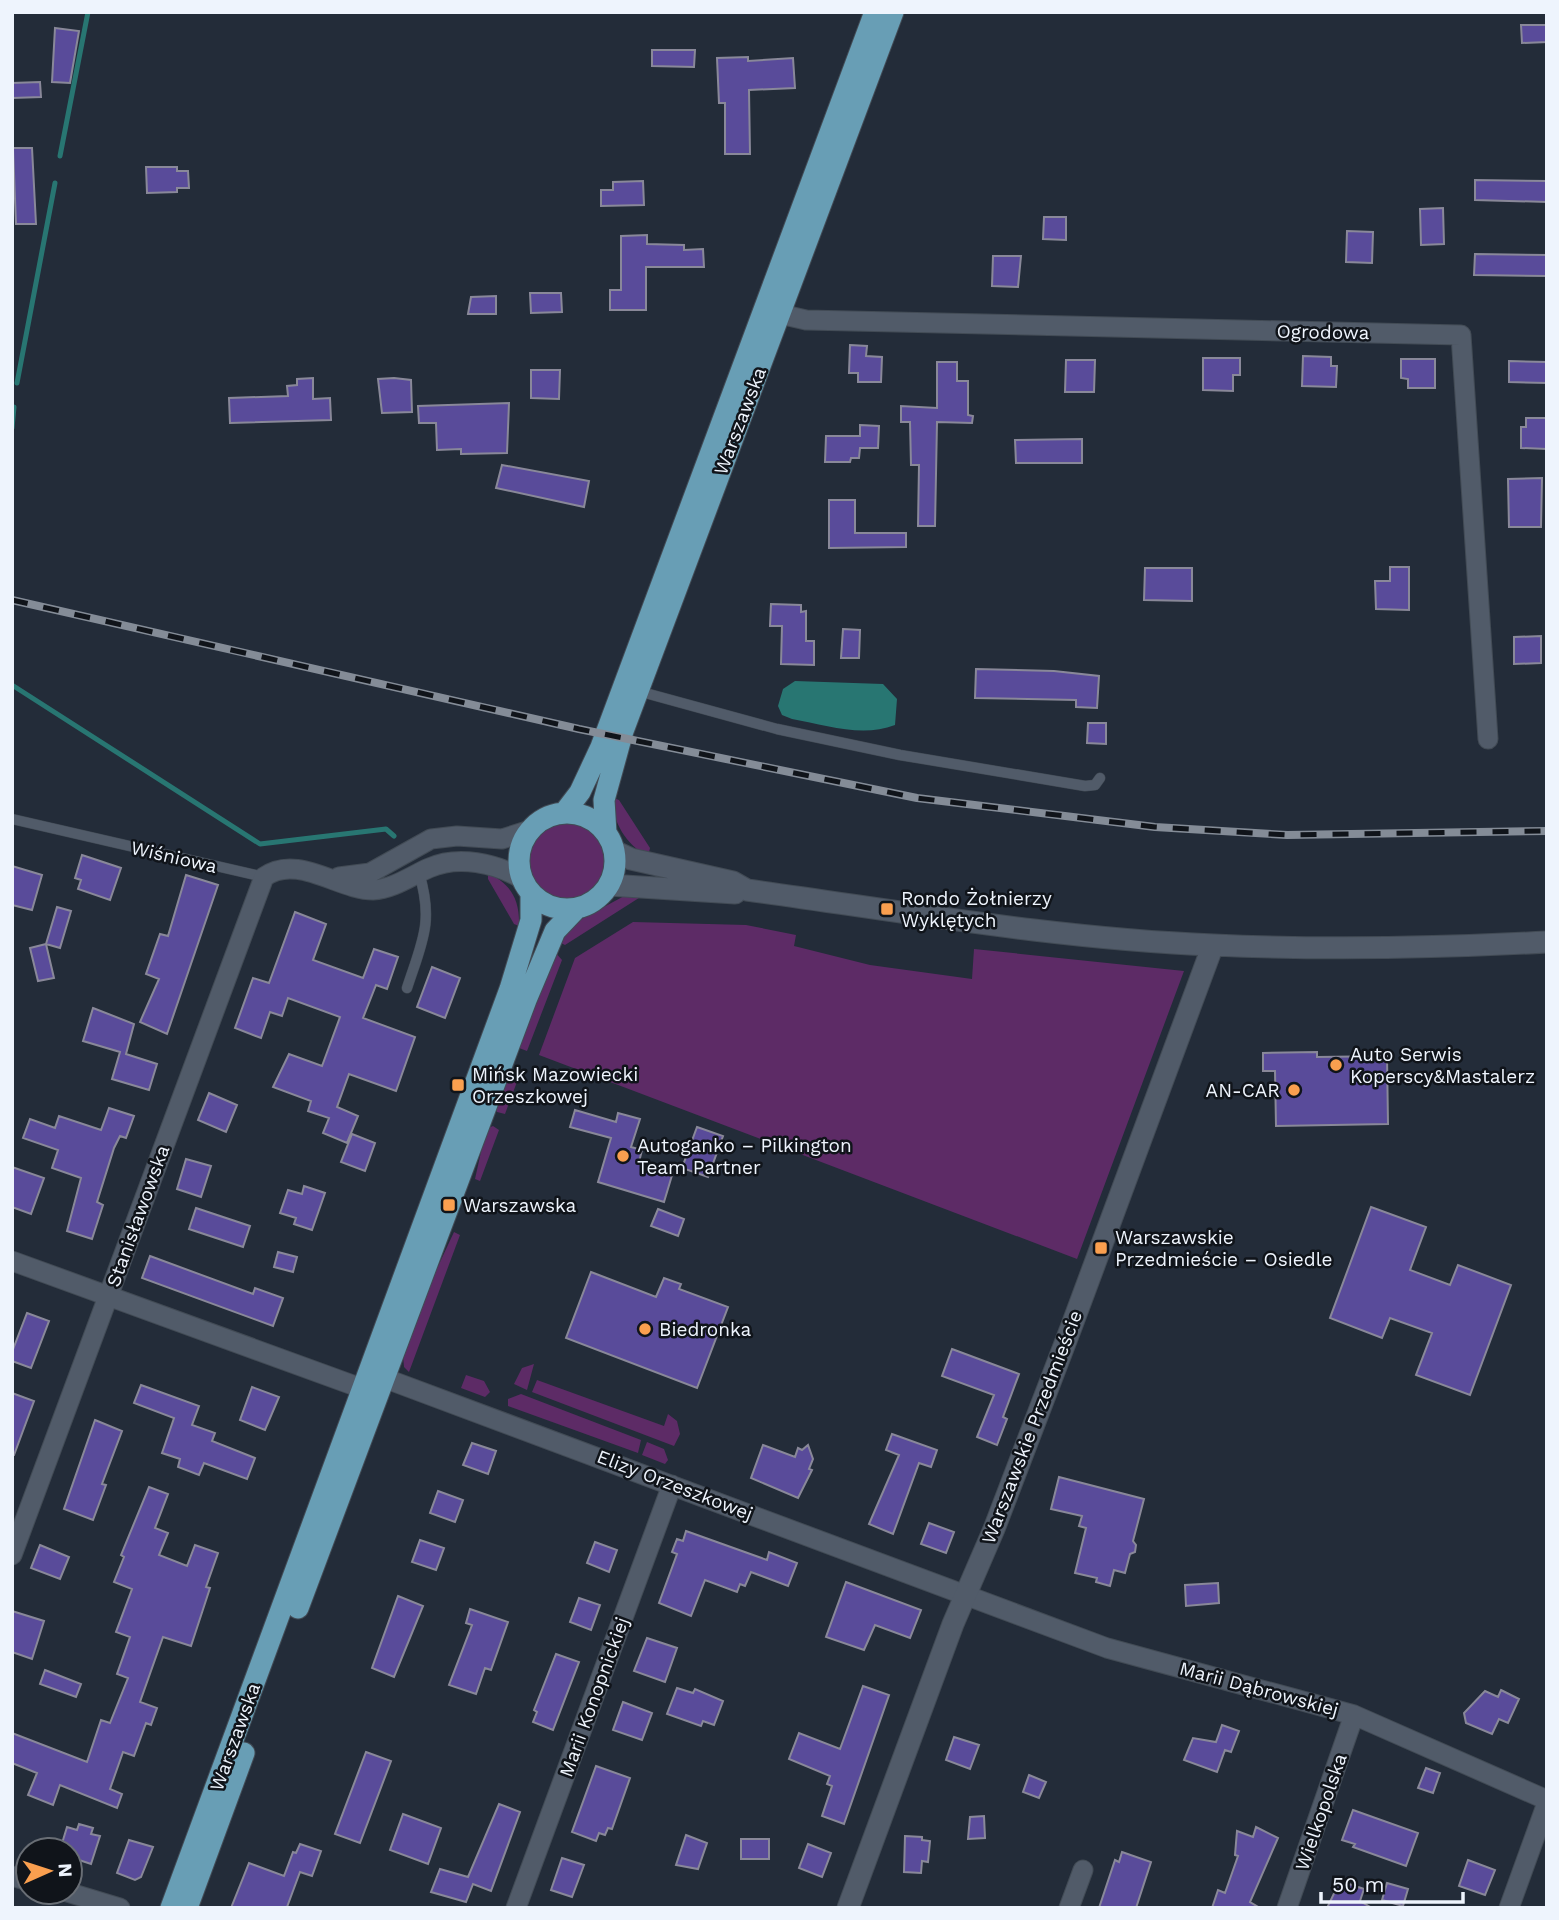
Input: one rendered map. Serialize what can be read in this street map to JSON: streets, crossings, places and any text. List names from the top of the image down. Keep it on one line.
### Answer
{"streets":{"main road":["Warszawska"],"street":["Ogrodowa","Wiśniowa","Stanisławowska","Warszawskie Przedmieście","Elizy Orzeszkowej","Marii Dąbrowskiej","Marii Konopnickiej","Wielkopolska"]},"crossings":[["Ogrodowa","Warszawska"],["Warszawska","Wiśniowa"],["Warszawska","Elizy Orzeszkowej"],["Wiśniowa","Stanisławowska"],["Warszawskie Przedmieście","Elizy Orzeszkowej"],["Warszawskie Przedmieście","Marii Dąbrowskiej"],["Elizy Orzeszkowej","Marii Dąbrowskiej"],["Elizy Orzeszkowej","Marii Konopnickiej"],["Marii Dąbrowskiej","Wielkopolska"]],"places":{"transit":["Rondo Żołnierzy Wyklętych","Mińsk Mazowiecki Orzeszkowej","Warszawska","Warszawskie Przedmieście – Osiedle"],"other":["Auto Serwis Koperscy&Mastalerz","AN-CAR","Autoganko – Pilkington Team Partner","Biedronka"]},"scale_bar":"50 m","north":"right"}
